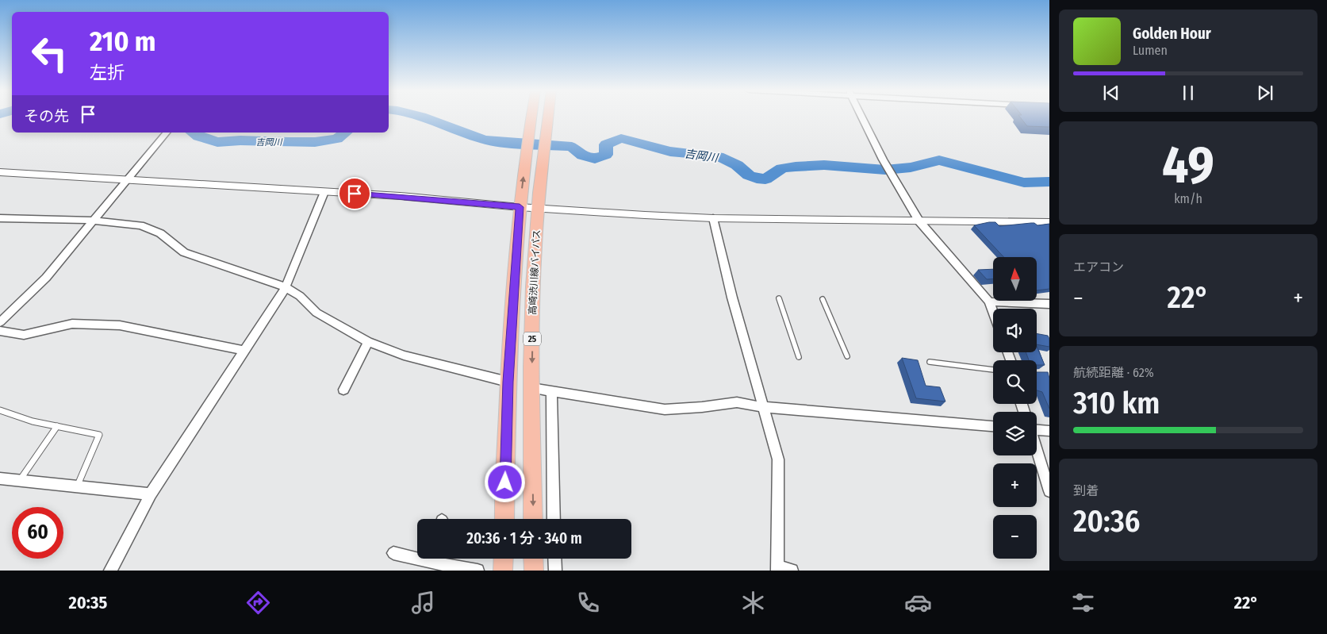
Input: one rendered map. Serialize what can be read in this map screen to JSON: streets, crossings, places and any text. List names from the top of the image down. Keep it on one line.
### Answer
{"streets":{"main road":["高崎渋川線バイパス","25"]},"water":["吉岡川"],"north":"top","page":{"turn":["210 m","左折"],"song":["Golden Hour","Lumen"],"then":"その先","tile":[["49","km/h"],"エアコン",["航続距離 · 62%","310 km"],["到着","20:36"]],"map_buttons":["+","−"],"heat":["−","22°","+"],"limit":"60","trip":"20:36 · 1 分 · 340 m","tabs":["20:35","22°"]}}
